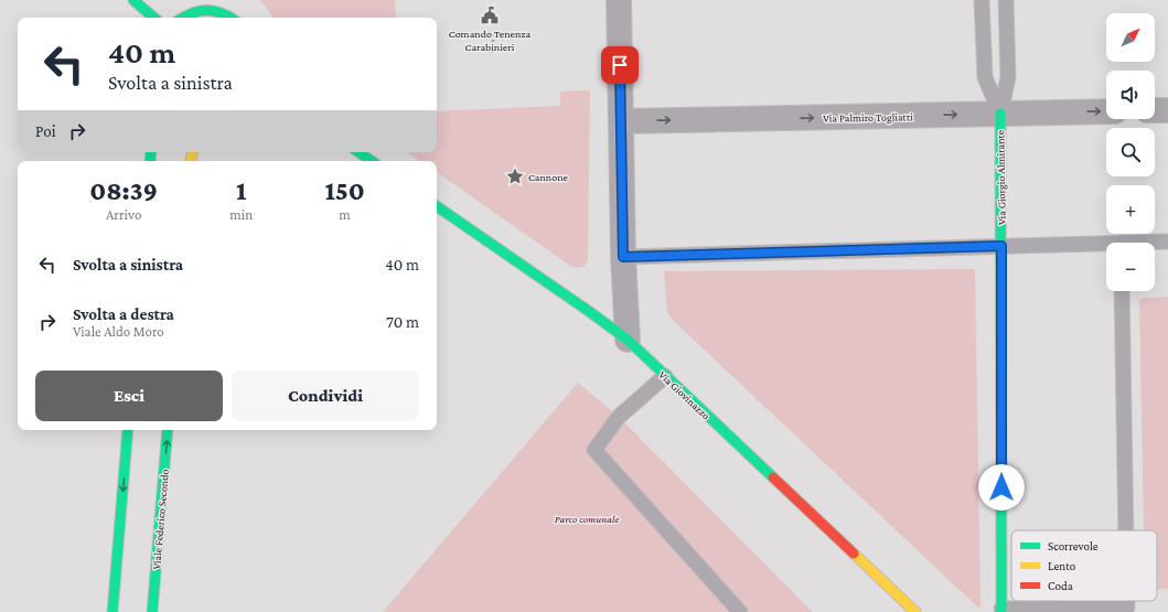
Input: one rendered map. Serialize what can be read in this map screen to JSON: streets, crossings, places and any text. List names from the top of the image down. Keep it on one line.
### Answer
{"streets":{"main road":["Via Giorgio Almirante","Via Giovinazzo","Viale Federico Secondo"],"street":["Via Palmiro Togliatti"]},"crossings":[["Via Palmiro Togliatti","Via Giorgio Almirante"]],"one_way":["Via Palmiro Togliatti"],"parks":["Parco comunale"],"places":{"public building":["Comando Tenenza Carabinieri"],"place":["Cannone"]},"legend":["Scorrevole","Lento","Coda"],"north":"top right","page":{"map_buttons":["+","−"],"turn":["40 m","Svolta a sinistra"],"then":"Poi","eta":["08:39","Arrivo","1","min","150","m"],"list":[{"name":"Svolta a sinistra","value":"40 m"},{"name":"Svolta a destra","note":"Viale Aldo Moro","value":"70 m"}],"buttons":["Esci","Condividi"]}}
